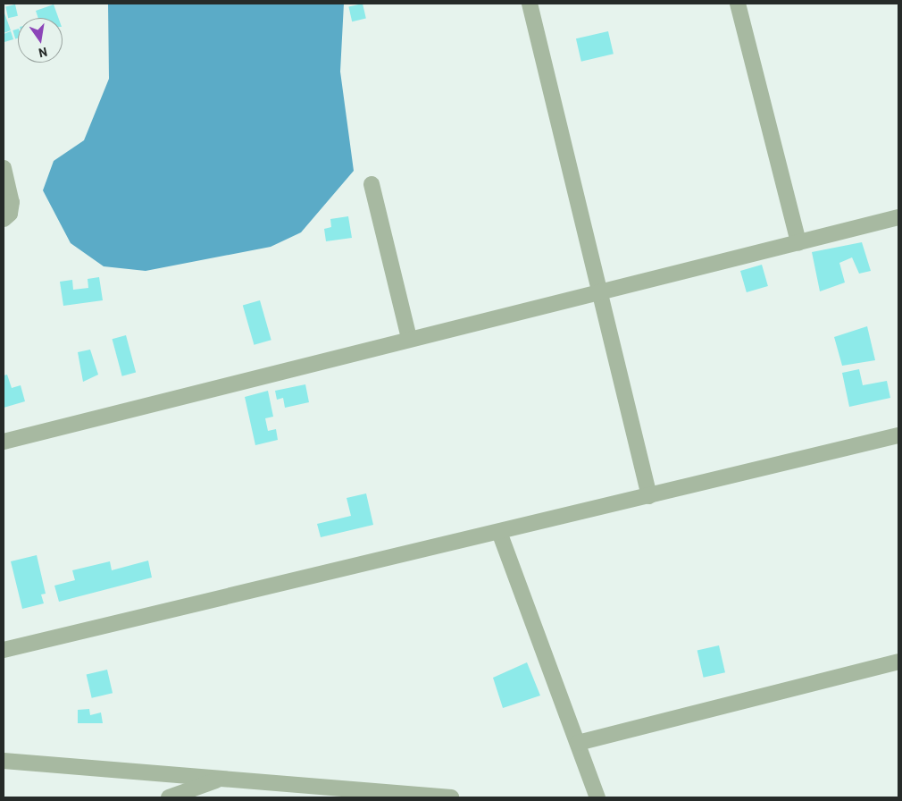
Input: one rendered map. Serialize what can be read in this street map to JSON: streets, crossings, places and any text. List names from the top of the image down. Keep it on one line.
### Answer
{"north":"bottom"}
